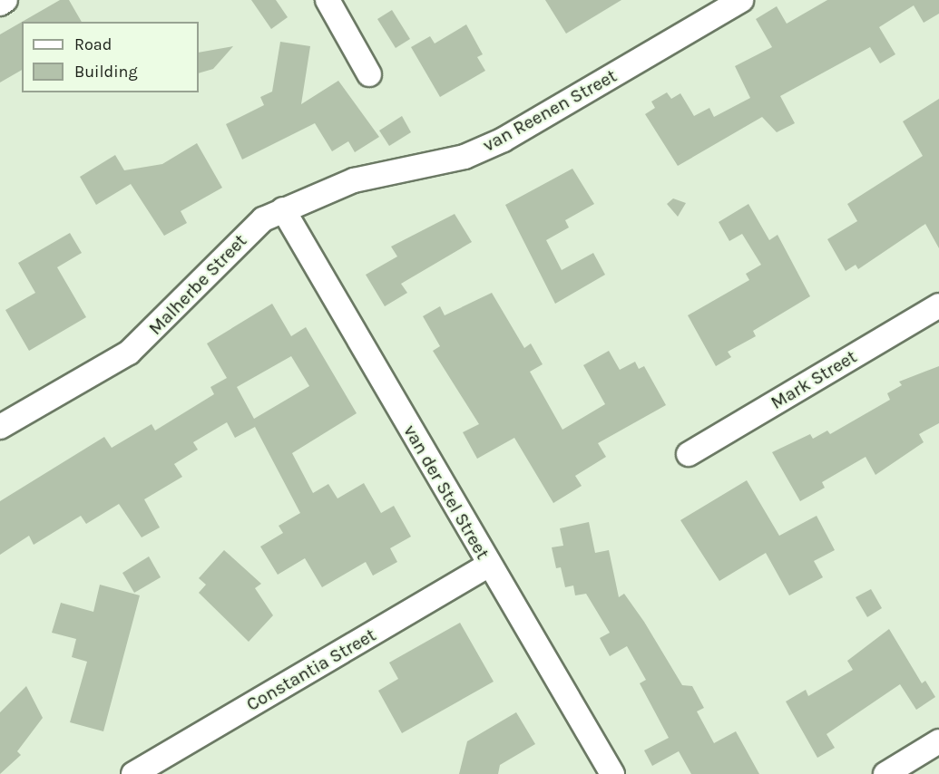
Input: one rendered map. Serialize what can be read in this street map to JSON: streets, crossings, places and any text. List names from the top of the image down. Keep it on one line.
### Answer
{"streets":{"street":["van Reenen Street","Malherbe Street","Mark Street","van der Stel Street","Constantia Street"]},"crossings":[["van Reenen Street","Malherbe Street"],["van Reenen Street","van der Stel Street"],["Malherbe Street","van der Stel Street"],["van der Stel Street","Constantia Street"]],"legend":["Road","Building"]}
